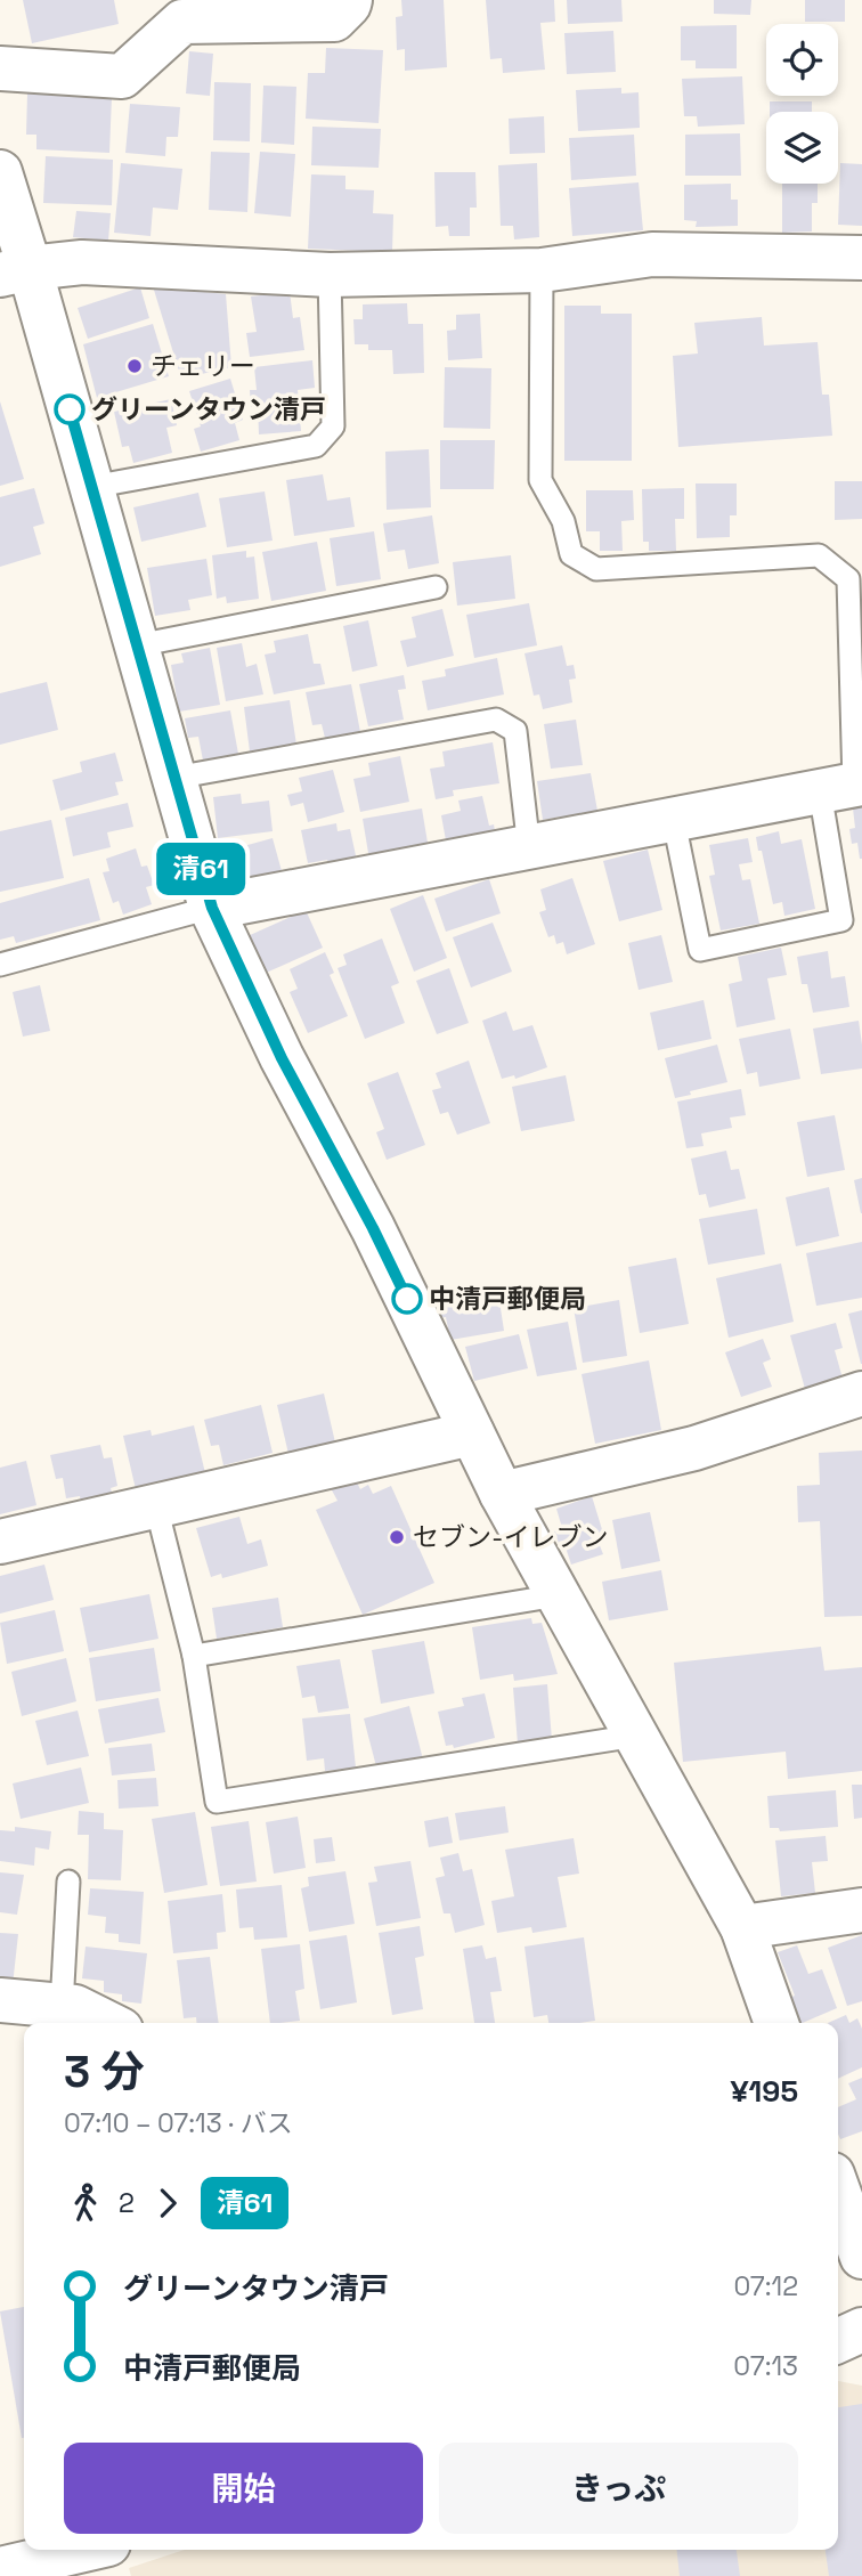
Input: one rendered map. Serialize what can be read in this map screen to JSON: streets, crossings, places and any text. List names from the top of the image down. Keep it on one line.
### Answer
{"places":["チェリー","グリーンタウン清戸","中清戸郵便局","セブン-イレブン"],"lines":["bus line 清61"],"page":{"on_map":"清61","heading":["3 分","07:10 – 07:13 · バス","¥195"],"legs":["2","清61"],"list":[{"name":"グリーンタウン清戸","value":"07:12"},{"name":"中清戸郵便局","value":"07:13"}],"buttons":["開始","きっぷ"]}}
